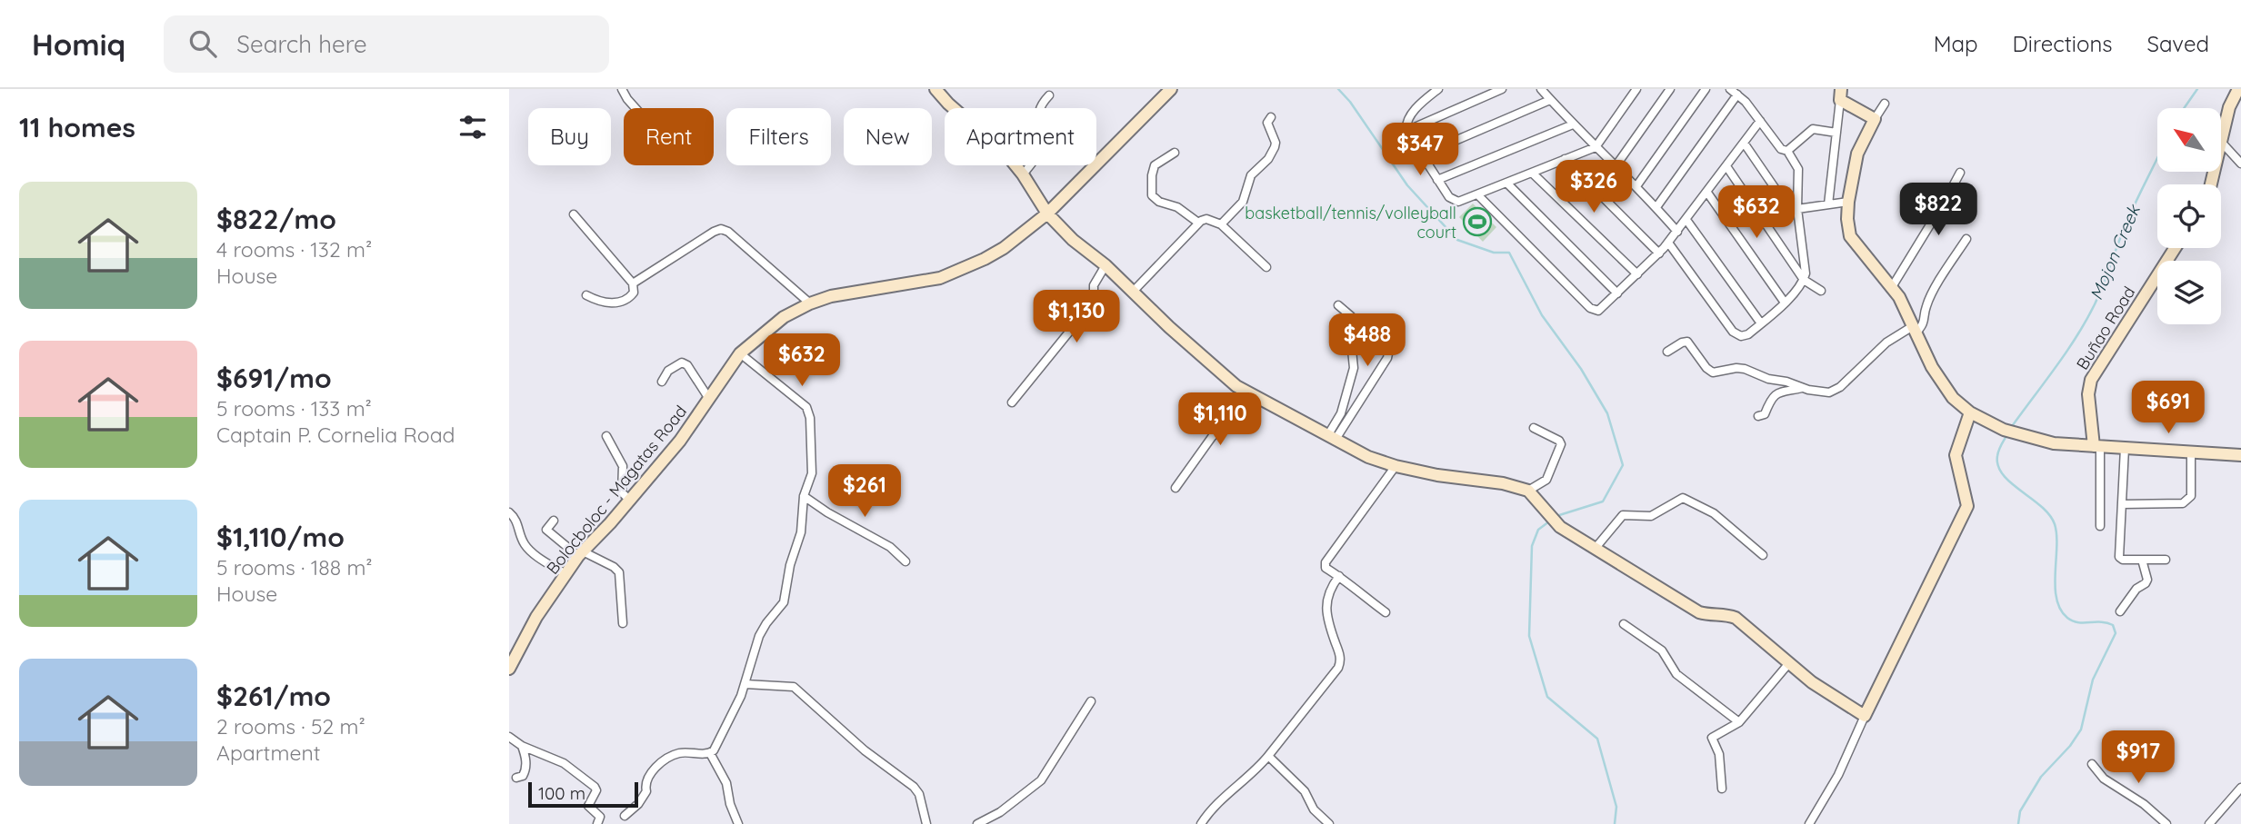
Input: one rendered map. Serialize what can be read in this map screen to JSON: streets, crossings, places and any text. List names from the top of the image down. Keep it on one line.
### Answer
{"streets":{"street":["Buñao Road","Bolocboloc - Magatas Road"]},"water":["Mojon Creek"],"places":{"sports":["basketball/tennis/volleyball court"]},"scale_bar":"100 m","north":"top left","page":{"header":"Homiq","search":"Search here","nav":["Map","Directions","Saved"],"heading":"11 homes","chip":["Buy","Rent","Filters","New","Apartment"],"price":["$347","$326","$822","$632","$1,130","$488","$632","$691","$1,110","$261","$917"],"list":[{"name":"$822/mo","note":"4 rooms · 132 m² · House"},{"name":"$691/mo","note":"5 rooms · 133 m² · Captain P. Cornelia Road"},{"name":"$1,110/mo","note":"5 rooms · 188 m² · House"},{"name":"$261/mo","note":"2 rooms · 52 m² · Apartment"}],"scale":"100 m"}}
